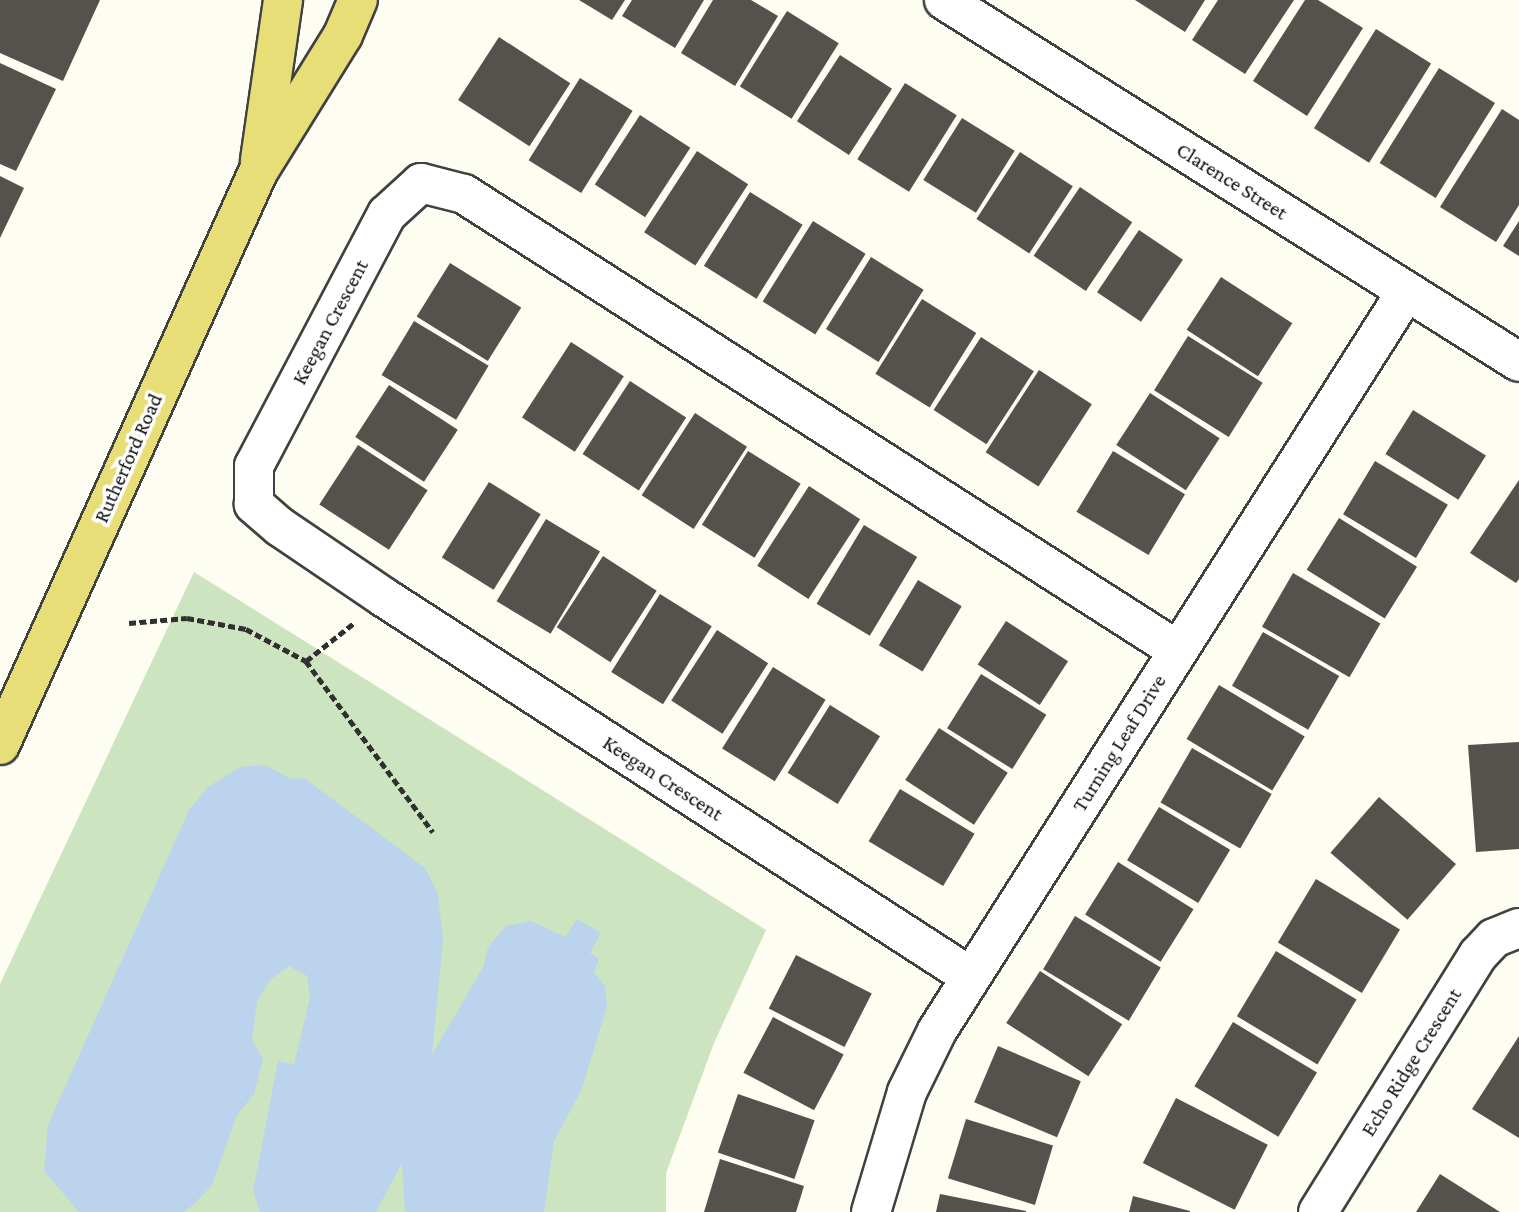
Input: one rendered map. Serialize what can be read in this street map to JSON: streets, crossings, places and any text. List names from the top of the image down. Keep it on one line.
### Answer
{"streets":{"main road":["Rutherford Road"],"street":["Clarence Street","Keegan Crescent","Turning Leaf Drive","Echo Ridge Crescent"]},"crossings":[["Clarence Street","Turning Leaf Drive"],["Keegan Crescent","Turning Leaf Drive"]]}
